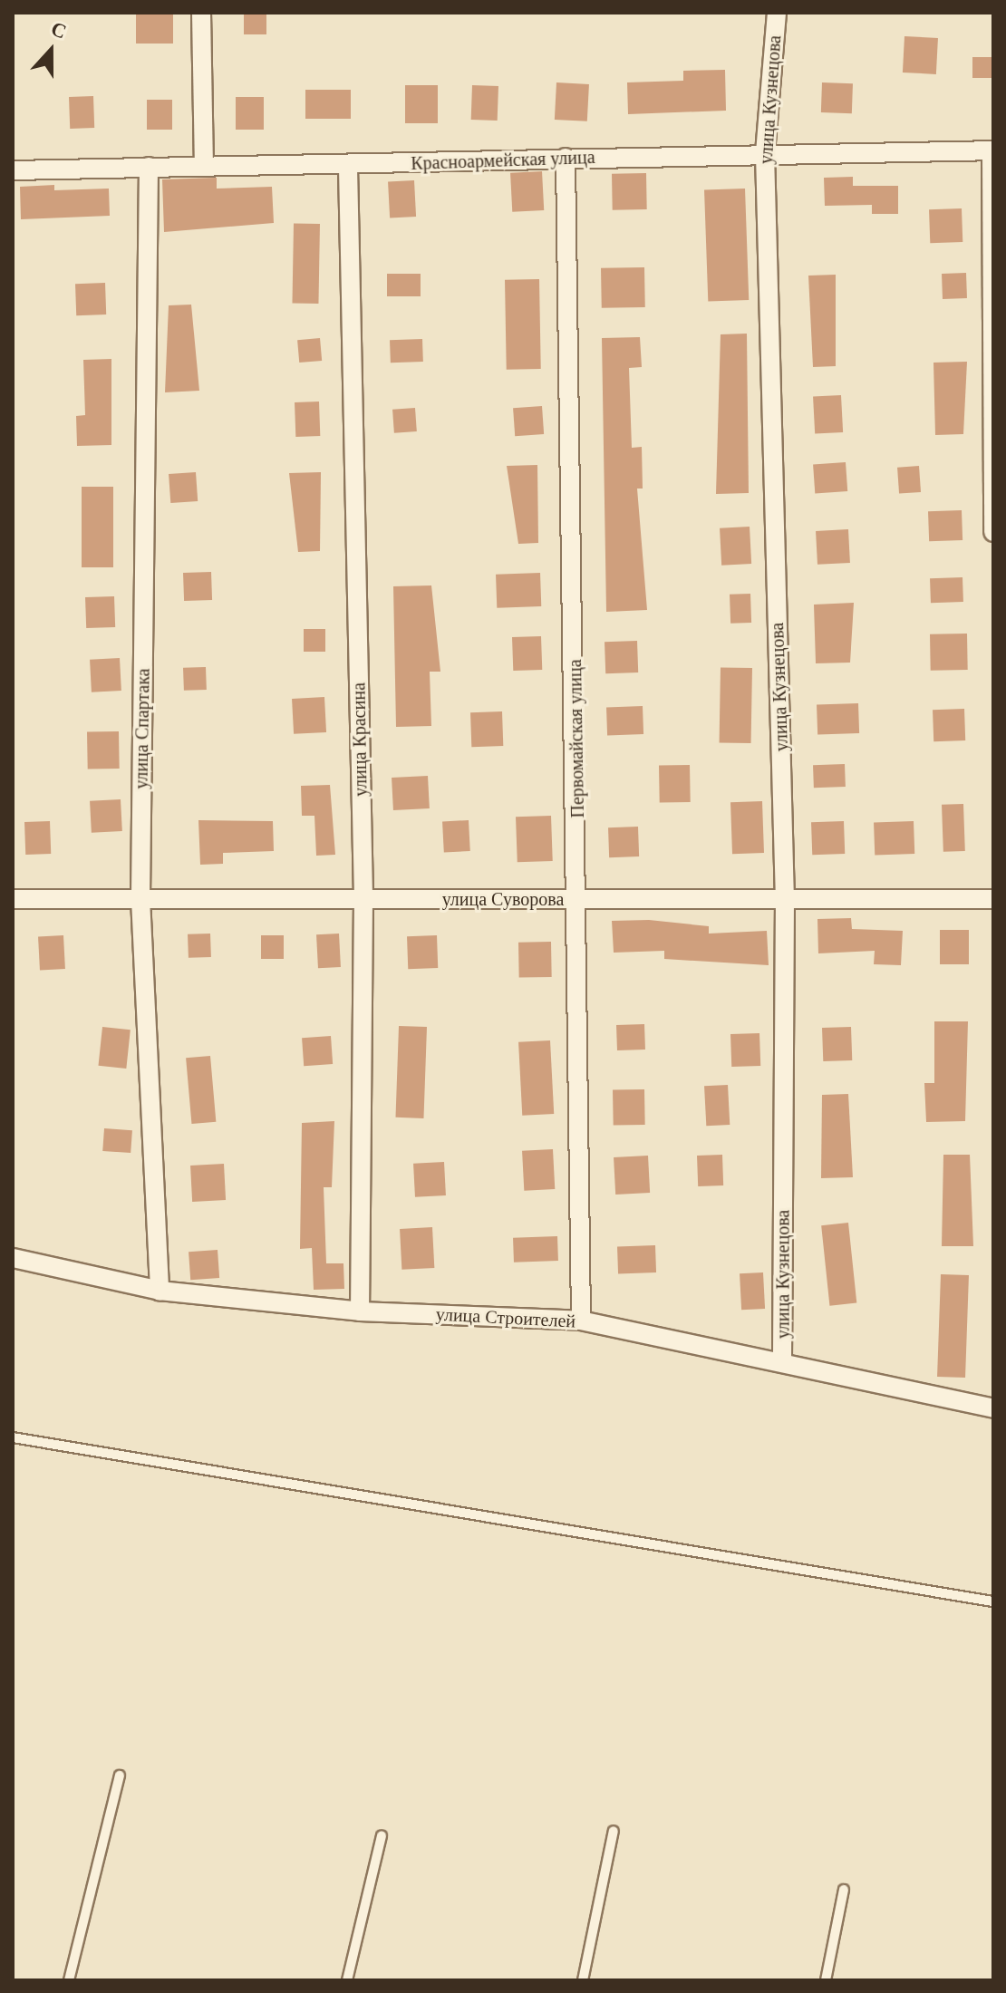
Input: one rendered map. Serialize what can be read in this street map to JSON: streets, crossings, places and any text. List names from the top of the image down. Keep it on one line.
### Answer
{"streets":{"street":["улица Кузнецова","Красноармейская улица","улица Спартака","Первомайская улица","улица Красина","улица Суворова","улица Строителей"]},"crossings":[["улица Кузнецова","Красноармейская улица"],["улица Кузнецова","улица Суворова"],["улица Кузнецова","улица Строителей"],["Красноармейская улица","улица Спартака"],["Красноармейская улица","Первомайская улица"],["Красноармейская улица","улица Красина"],["улица Спартака","улица Суворова"],["улица Спартака","улица Строителей"],["Первомайская улица","улица Суворова"],["Первомайская улица","улица Строителей"],["улица Красина","улица Суворова"],["улица Красина","улица Строителей"]],"north":"top"}
